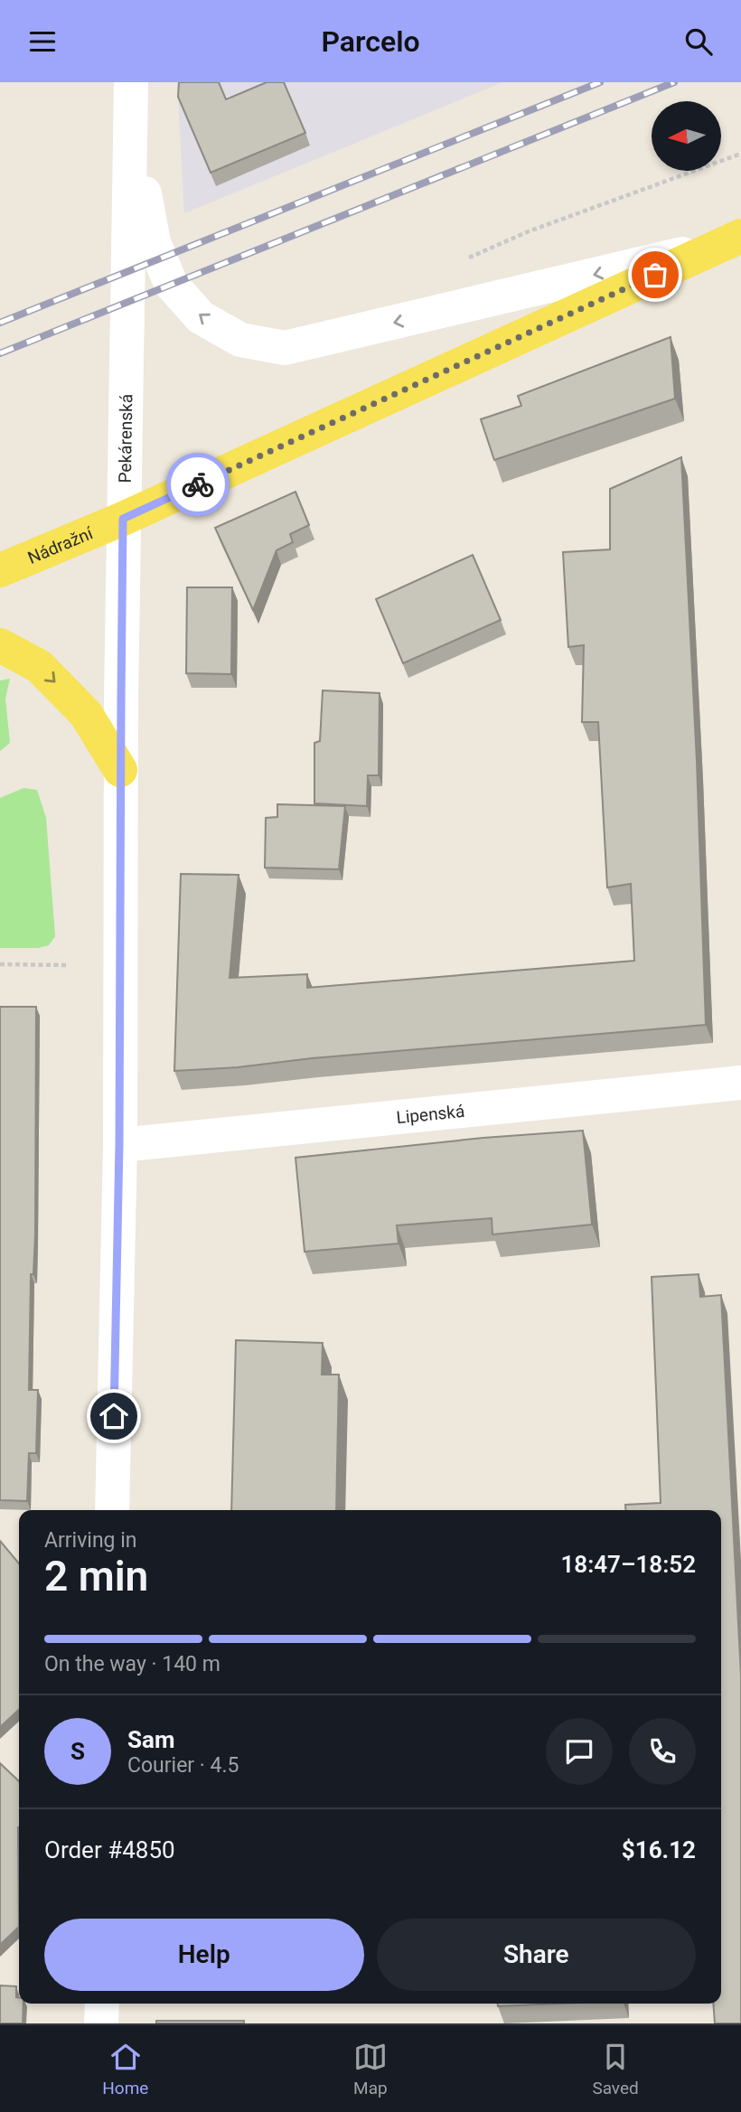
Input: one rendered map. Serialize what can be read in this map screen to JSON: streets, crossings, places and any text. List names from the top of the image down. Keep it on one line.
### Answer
{"streets":{"main road":["Nádražní"],"street":["Pekárenská","Lipenská"]},"crossings":[["Pekárenská","Nádražní"],["Pekárenská","Lipenská"]],"north":"left","page":{"header":"Parcelo","heading":["2 min","Arriving in","18:47–18:52"],"panel":["Sam","Courier · 4.5","Order #4850","$16.12"],"bar":"On the way · 140 m","round":"S","buttons":["Help","Share"],"tabs":["Home","Map","Saved"]}}
